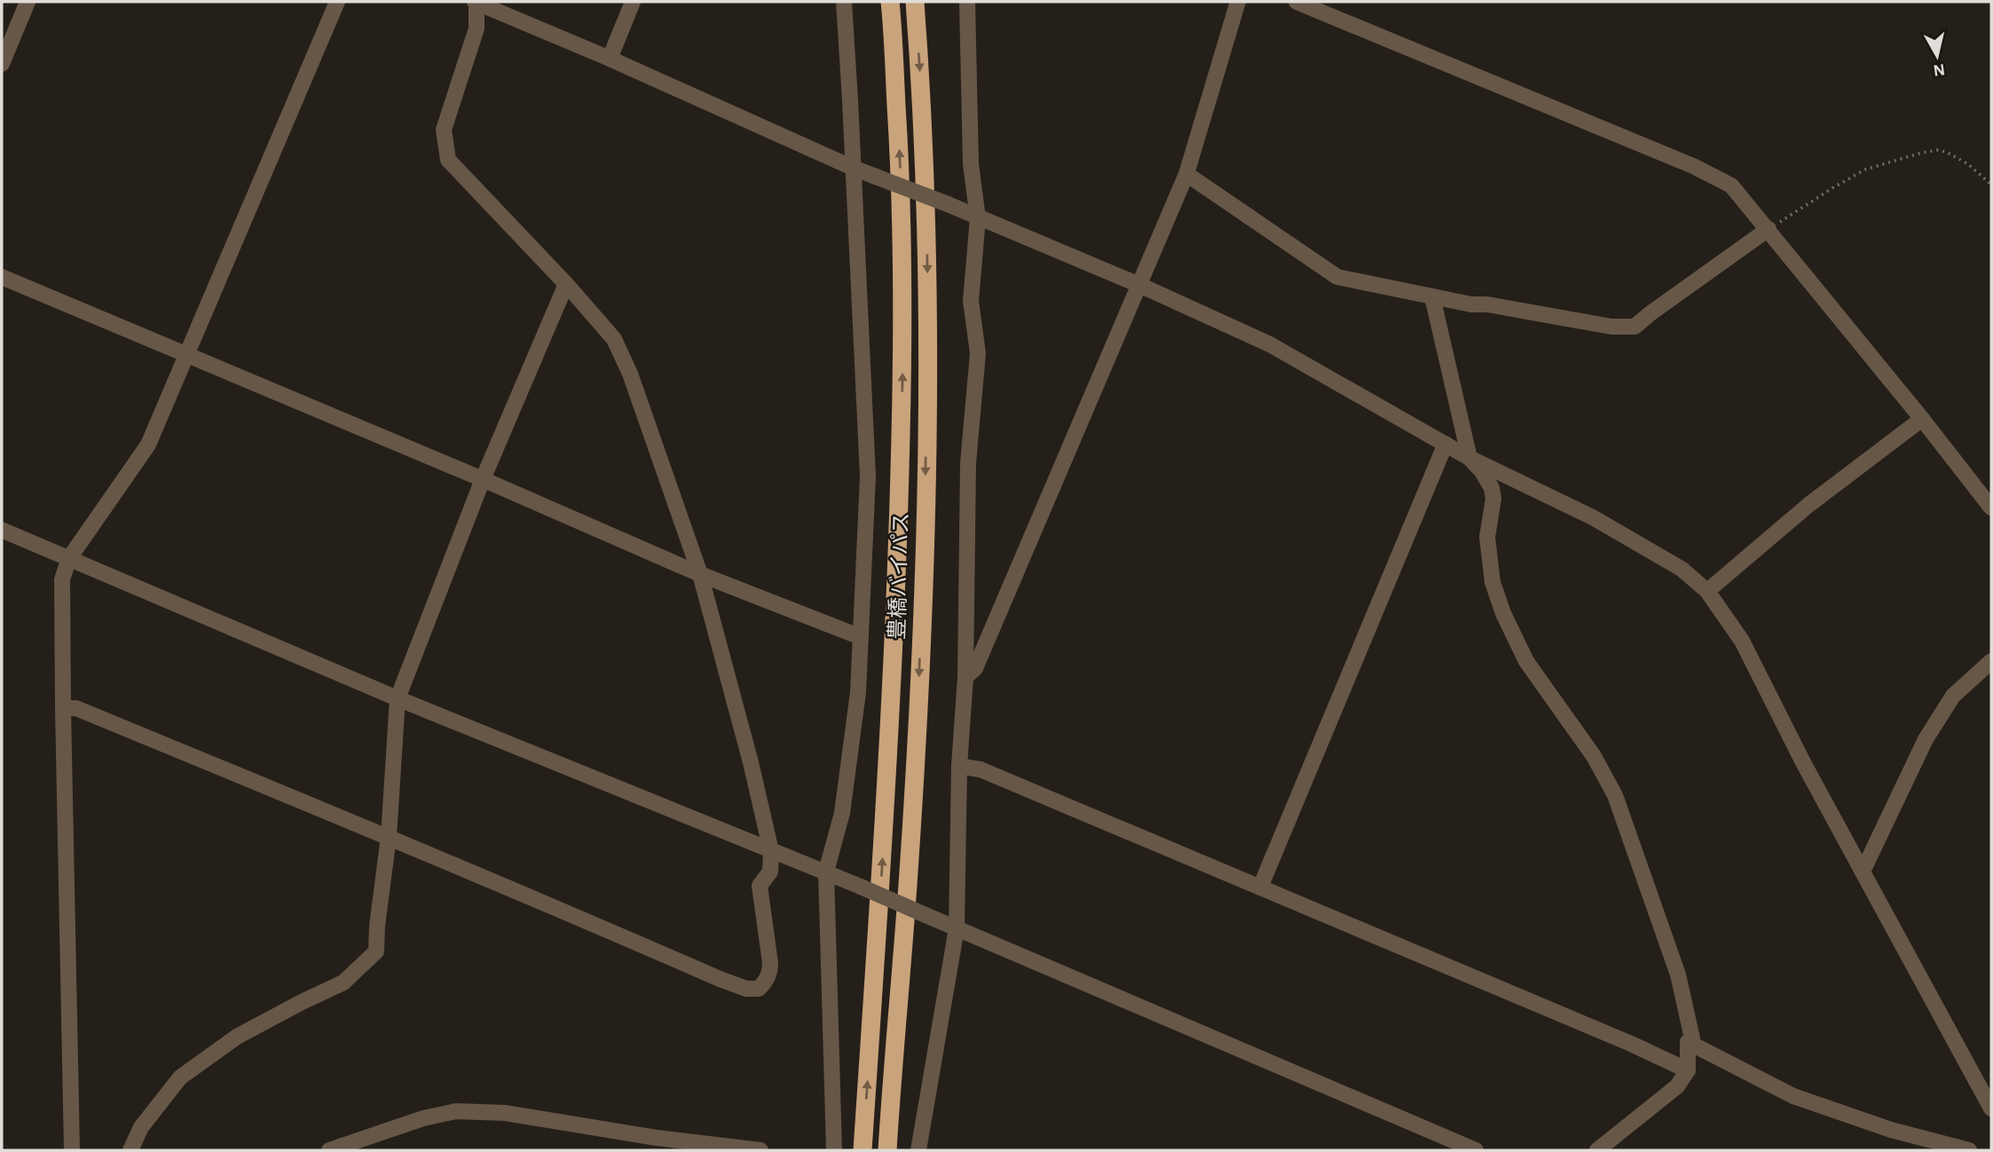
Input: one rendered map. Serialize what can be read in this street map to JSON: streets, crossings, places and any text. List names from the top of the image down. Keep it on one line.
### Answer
{"streets":{"highway":["豊橋バイパス"]},"north":"bottom"}
